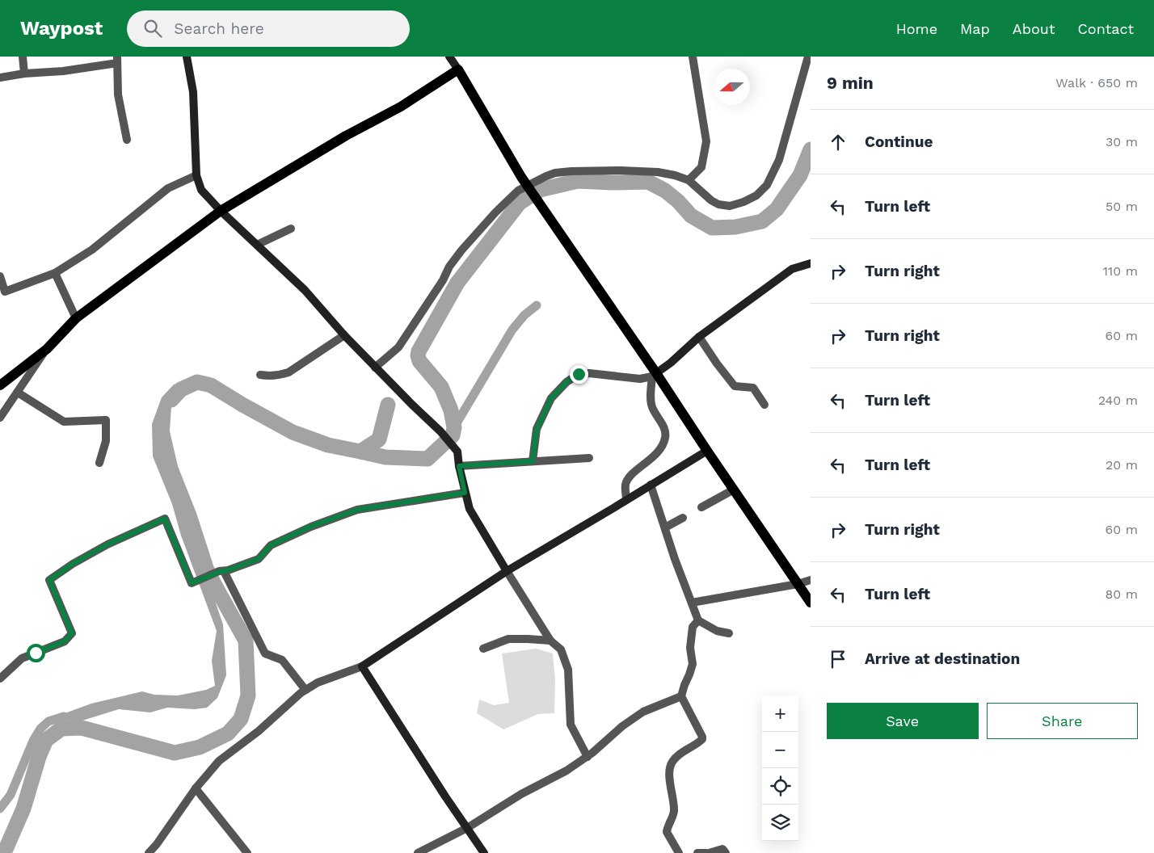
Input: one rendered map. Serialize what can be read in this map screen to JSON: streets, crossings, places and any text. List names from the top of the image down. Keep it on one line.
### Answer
{"north":"left","page":{"header":"Waypost","search":"Search here","nav":["Home","Map","About","Contact"],"heading":["9 min","Walk · 650 m"],"list":[["Continue","30 m"],["Turn left","50 m"],["Turn right","110 m"],["Turn right","60 m"],["Turn left","240 m"],["Turn left","20 m"],["Turn right","60 m"],["Turn left","80 m"],"Arrive at destination"],"buttons":["Save","Share"],"map_buttons":["+","−"]}}
